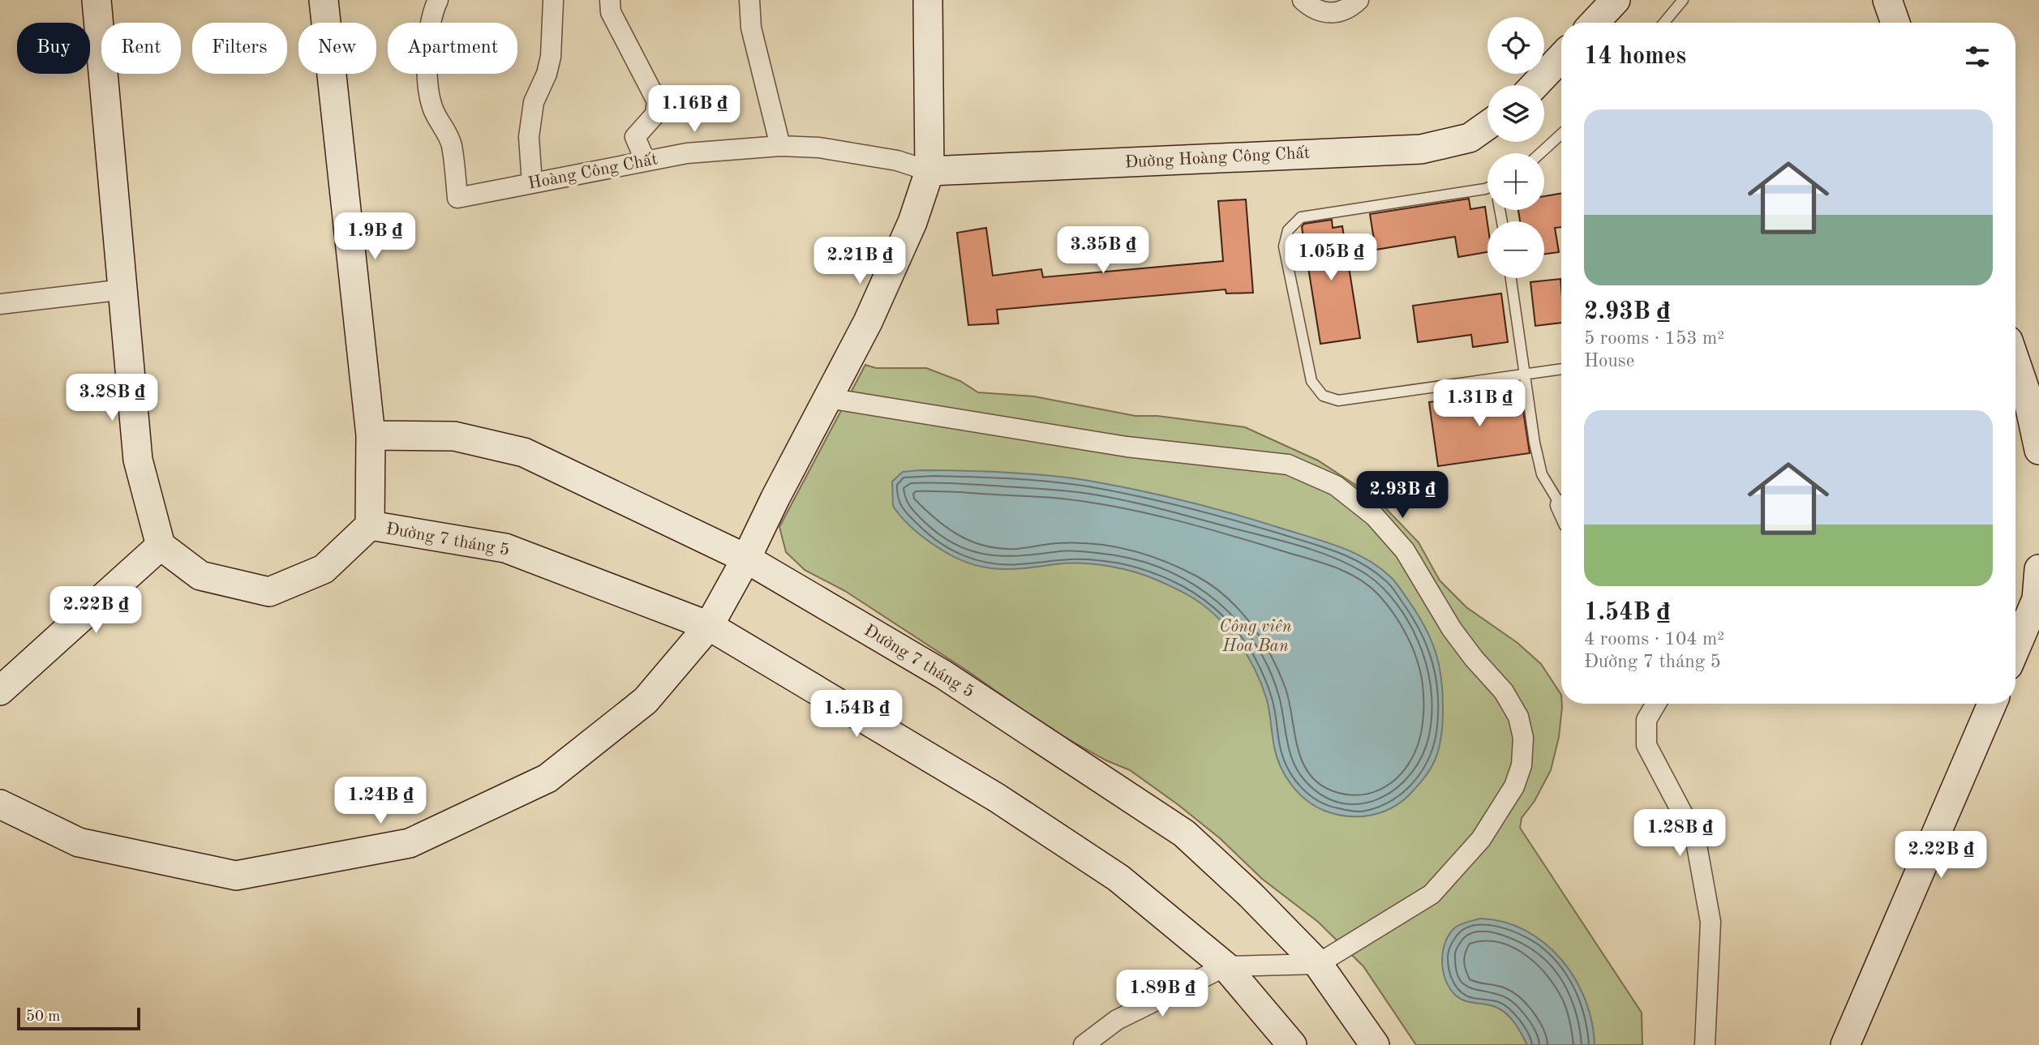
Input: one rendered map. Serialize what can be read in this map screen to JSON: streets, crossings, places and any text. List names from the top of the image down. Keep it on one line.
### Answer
{"streets":{"street":["Đường Hoàng Công Chất","Hoàng Công Chất","Đường 7 tháng 5"]},"crossings":[["Đường Hoàng Công Chất","Hoàng Công Chất"]],"parks":["Công viên Hoa Ban"],"scale_bar":"50 m","page":{"map_buttons":["+","−"],"chip":["Buy","Rent","Filters","New","Apartment"],"heading":"14 homes","price":["1.16B ₫","1.9B ₫","3.35B ₫","1.05B ₫","2.21B ₫","3.28B ₫","1.31B ₫","2.93B ₫","2.22B ₫","1.54B ₫","1.24B ₫","1.28B ₫","2.22B ₫","1.89B ₫"],"list":[{"name":"2.93B ₫","note":"5 rooms · 153 m² · House"},{"name":"1.54B ₫","note":"4 rooms · 104 m² · Đường 7 tháng 5"}],"scale":"50 m"}}
